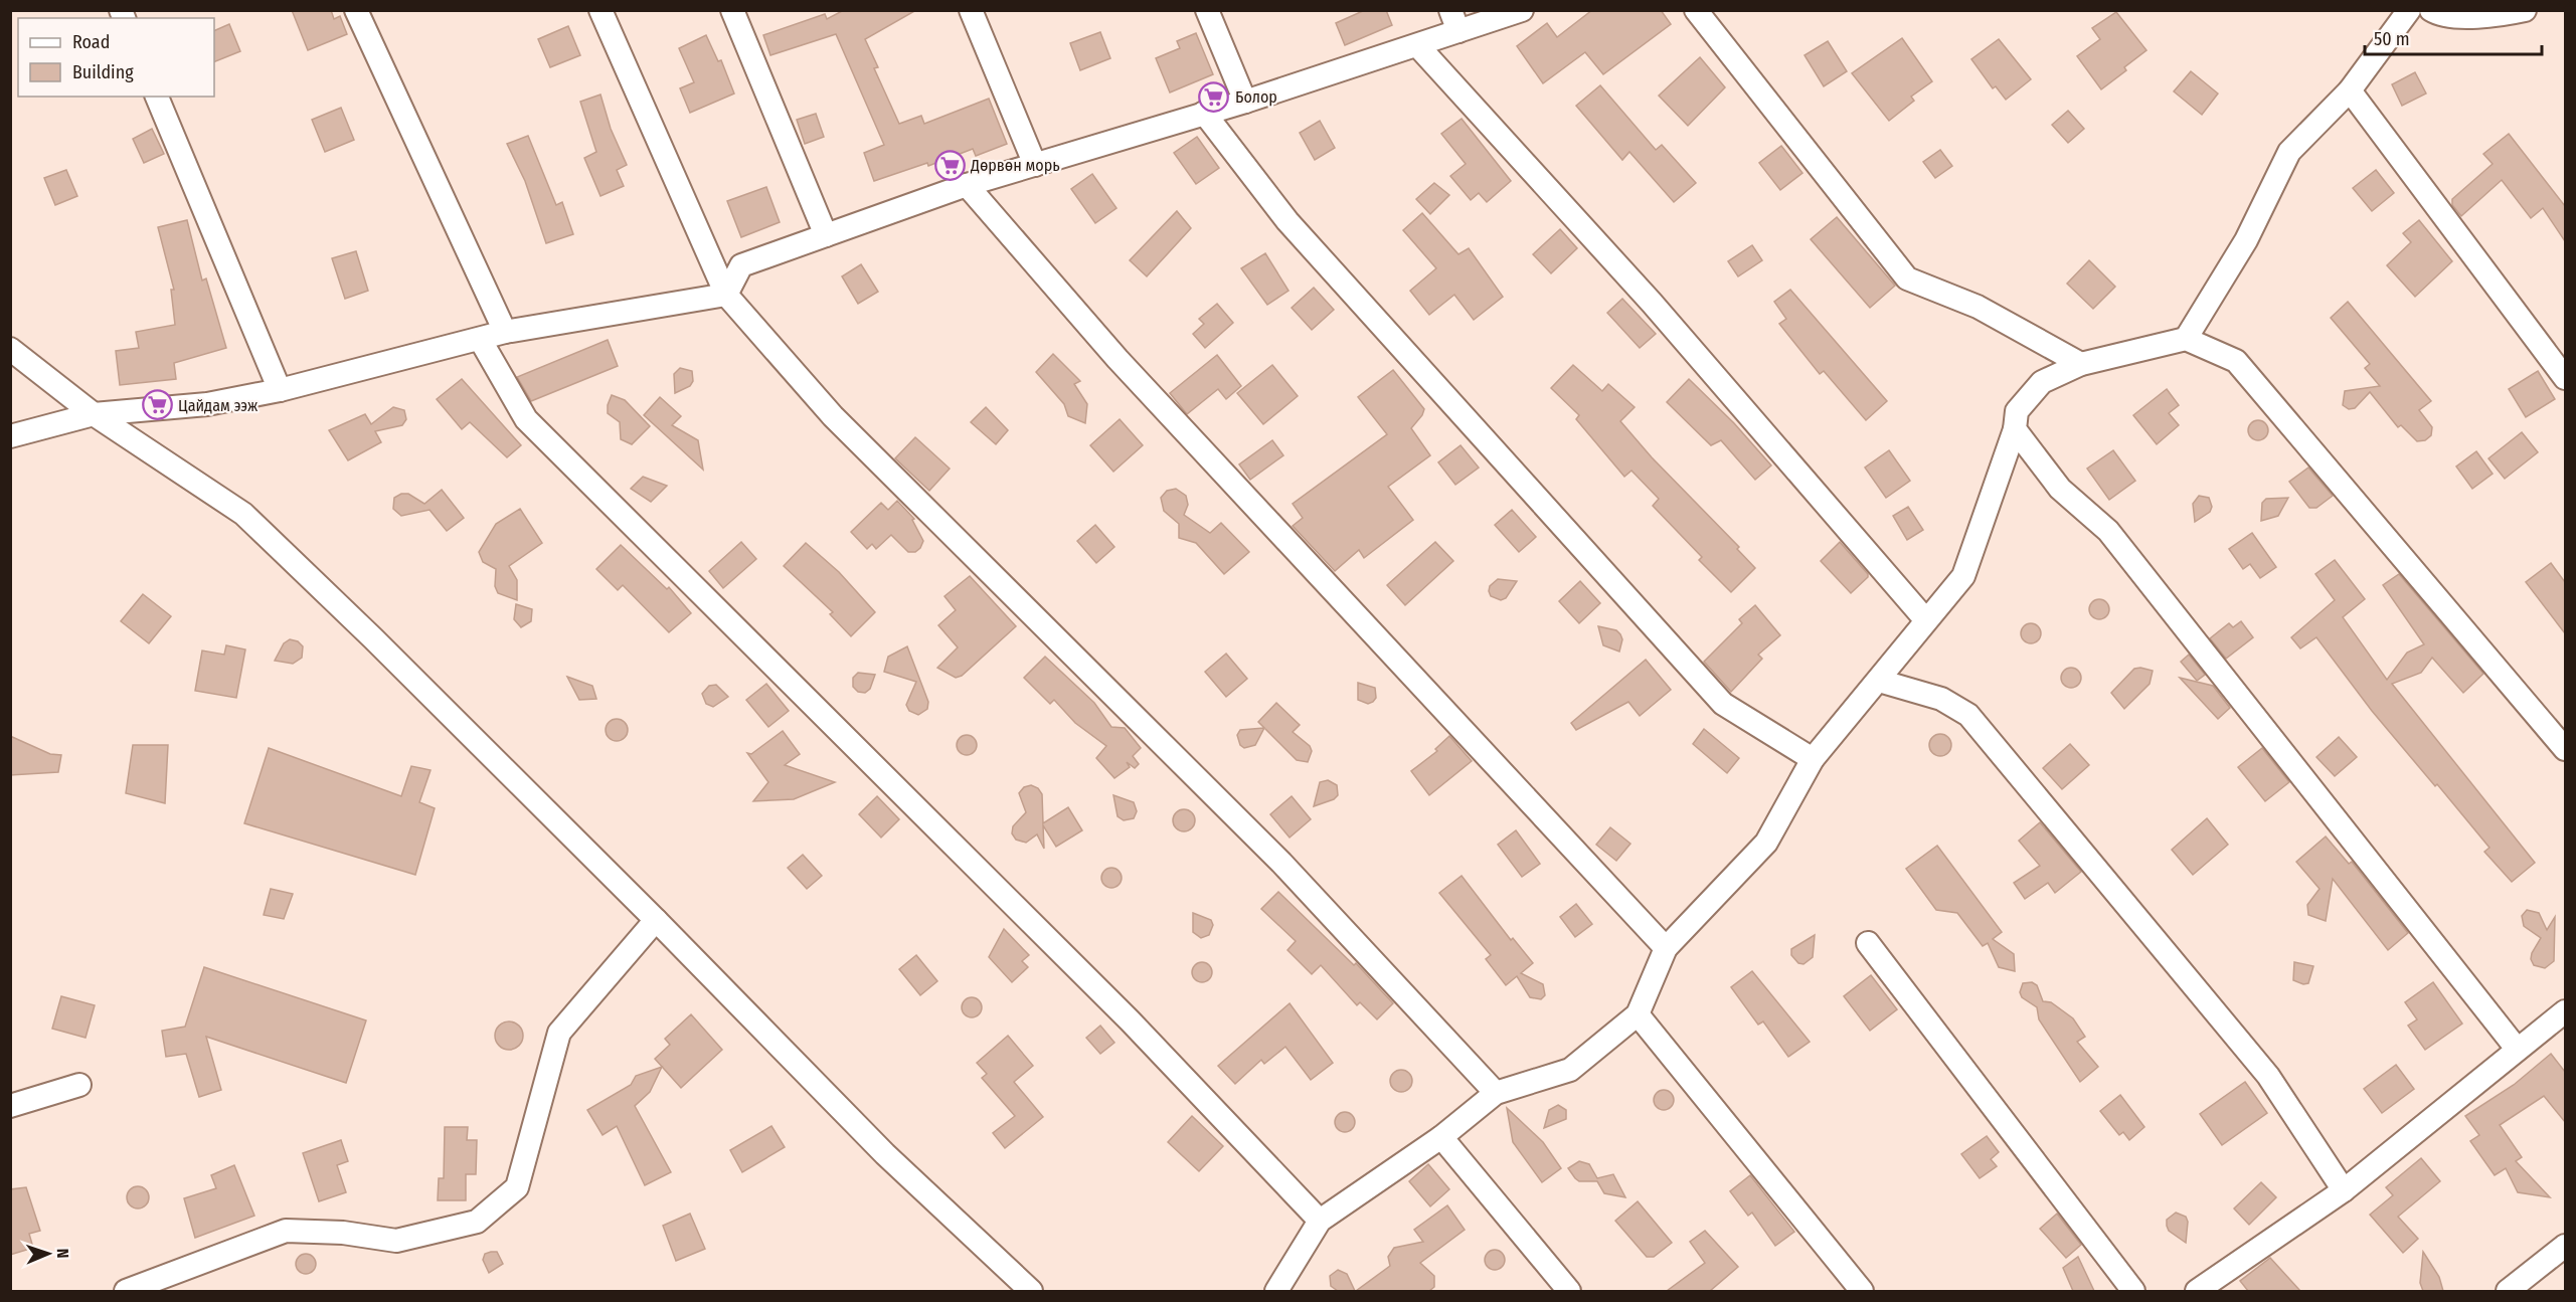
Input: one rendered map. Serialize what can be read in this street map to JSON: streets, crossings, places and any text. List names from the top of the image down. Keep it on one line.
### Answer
{"places":{"supermarket":["Болор","Дөрвөн морь","Цайдам ээж"]},"legend":["Road","Building"],"scale_bar":"50 m","north":"right"}
